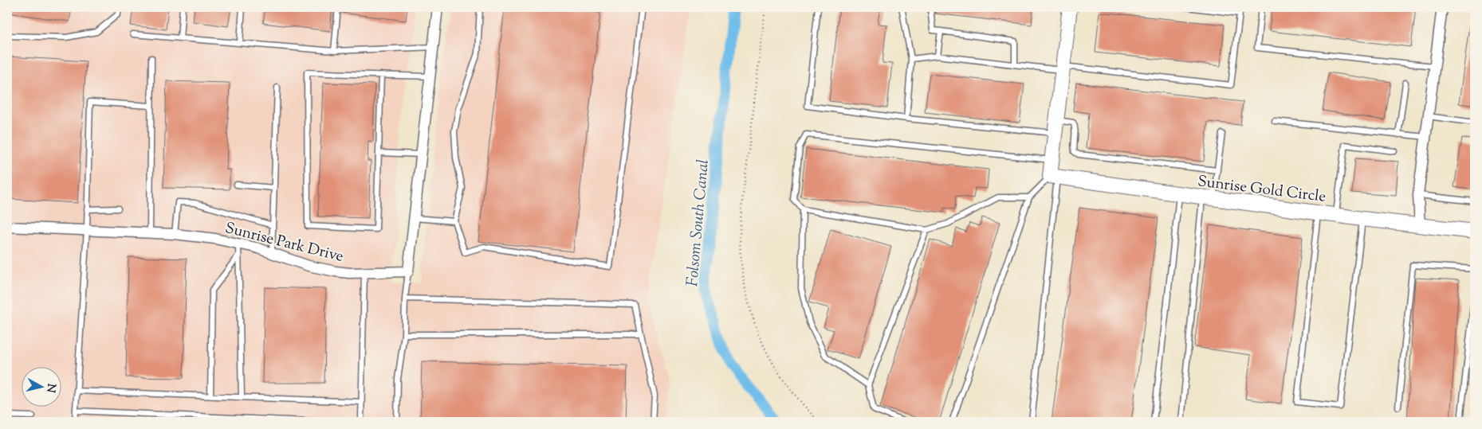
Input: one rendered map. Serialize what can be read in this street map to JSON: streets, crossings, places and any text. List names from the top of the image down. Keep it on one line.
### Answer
{"streets":{"street":["Sunrise Gold Circle","Sunrise Park Drive"]},"water":["Folsom South Canal"],"north":"right"}
